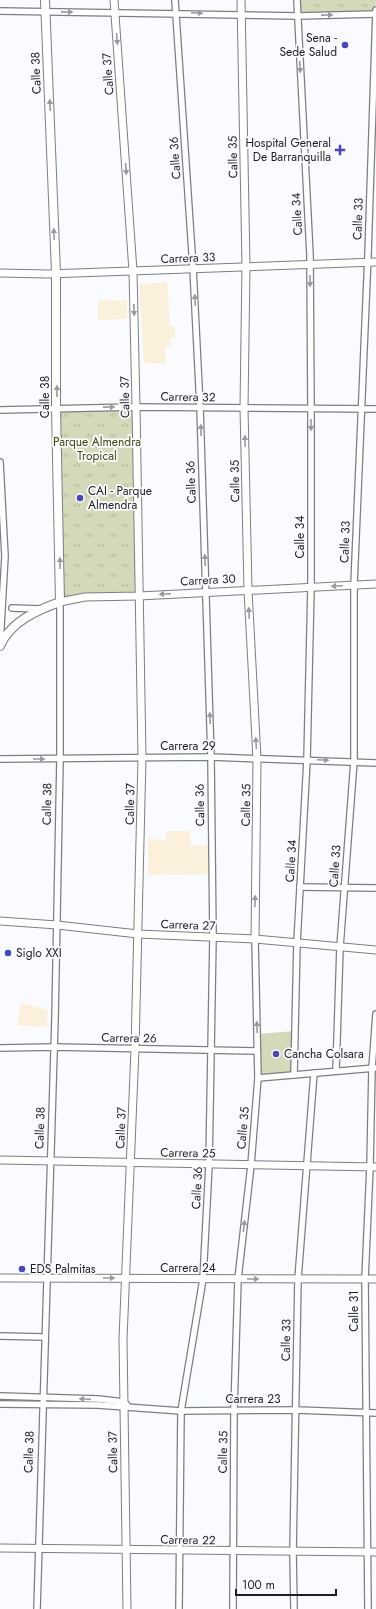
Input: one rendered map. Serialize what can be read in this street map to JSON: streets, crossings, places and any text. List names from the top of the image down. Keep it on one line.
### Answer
{"streets":{"main road":["Calle 38","Carrera 30"],"street":["Calle 37","Calle 35","Calle 36","Calle 34","Calle 33","Carrera 33","Carrera 32","Carrera 29","Carrera 27","Carrera 26","Carrera 25","Carrera 24","Calle 31","Carrera 23","Carrera 22"]},"crossings":[["Calle 38","Carrera 33"],["Calle 38","Carrera 32"],["Calle 38","Carrera 30"],["Calle 38","Carrera 29"],["Calle 38","Carrera 27"],["Calle 38","Carrera 26"],["Calle 38","Carrera 25"],["Calle 38","Carrera 24"],["Calle 38","Carrera 23"],["Calle 38","Carrera 22"],["Calle 37","Carrera 33"],["Calle 37","Carrera 32"],["Calle 37","Carrera 30"],["Calle 37","Carrera 29"],["Calle 37","Carrera 27"],["Calle 37","Carrera 26"],["Calle 37","Carrera 25"],["Calle 37","Carrera 24"],["Calle 37","Carrera 23"],["Calle 37","Carrera 22"],["Calle 35","Carrera 33"],["Calle 35","Carrera 32"],["Calle 35","Carrera 30"],["Calle 35","Carrera 29"],["Calle 35","Carrera 27"],["Calle 35","Carrera 26"],["Calle 35","Carrera 25"],["Calle 35","Carrera 24"],["Calle 35","Carrera 23"],["Calle 35","Carrera 22"],["Calle 36","Carrera 33"],["Calle 36","Carrera 32"],["Calle 36","Carrera 30"],["Calle 36","Carrera 29"],["Calle 36","Carrera 27"],["Calle 36","Carrera 26"],["Calle 36","Carrera 25"],["Calle 36","Carrera 24"],["Calle 36","Carrera 23"],["Calle 36","Carrera 22"],["Calle 34","Carrera 33"],["Calle 34","Carrera 32"],["Calle 34","Carrera 30"],["Calle 34","Carrera 29"],["Calle 34","Carrera 27"],["Calle 33","Carrera 33"],["Calle 33","Carrera 32"],["Calle 33","Carrera 30"],["Calle 33","Carrera 29"],["Calle 33","Carrera 27"],["Calle 33","Carrera 25"],["Calle 33","Carrera 24"],["Calle 33","Carrera 23"],["Calle 33","Carrera 22"],["Carrera 25","Calle 31"],["Carrera 24","Calle 31"],["Calle 31","Carrera 23"],["Calle 31","Carrera 22"]],"one_way":["Calle 38","Calle 35","Calle 34","Carrera 24"],"parks":["Parque Almendra Tropical"],"places":{"other":["Sena - Sede Salud","CAI - Parque Almendra","Siglo XXI","Cancha Colsara","EDS Palmitas"],"health":["Hospital General De Barranquilla"]},"scale_bar":"100 m"}
